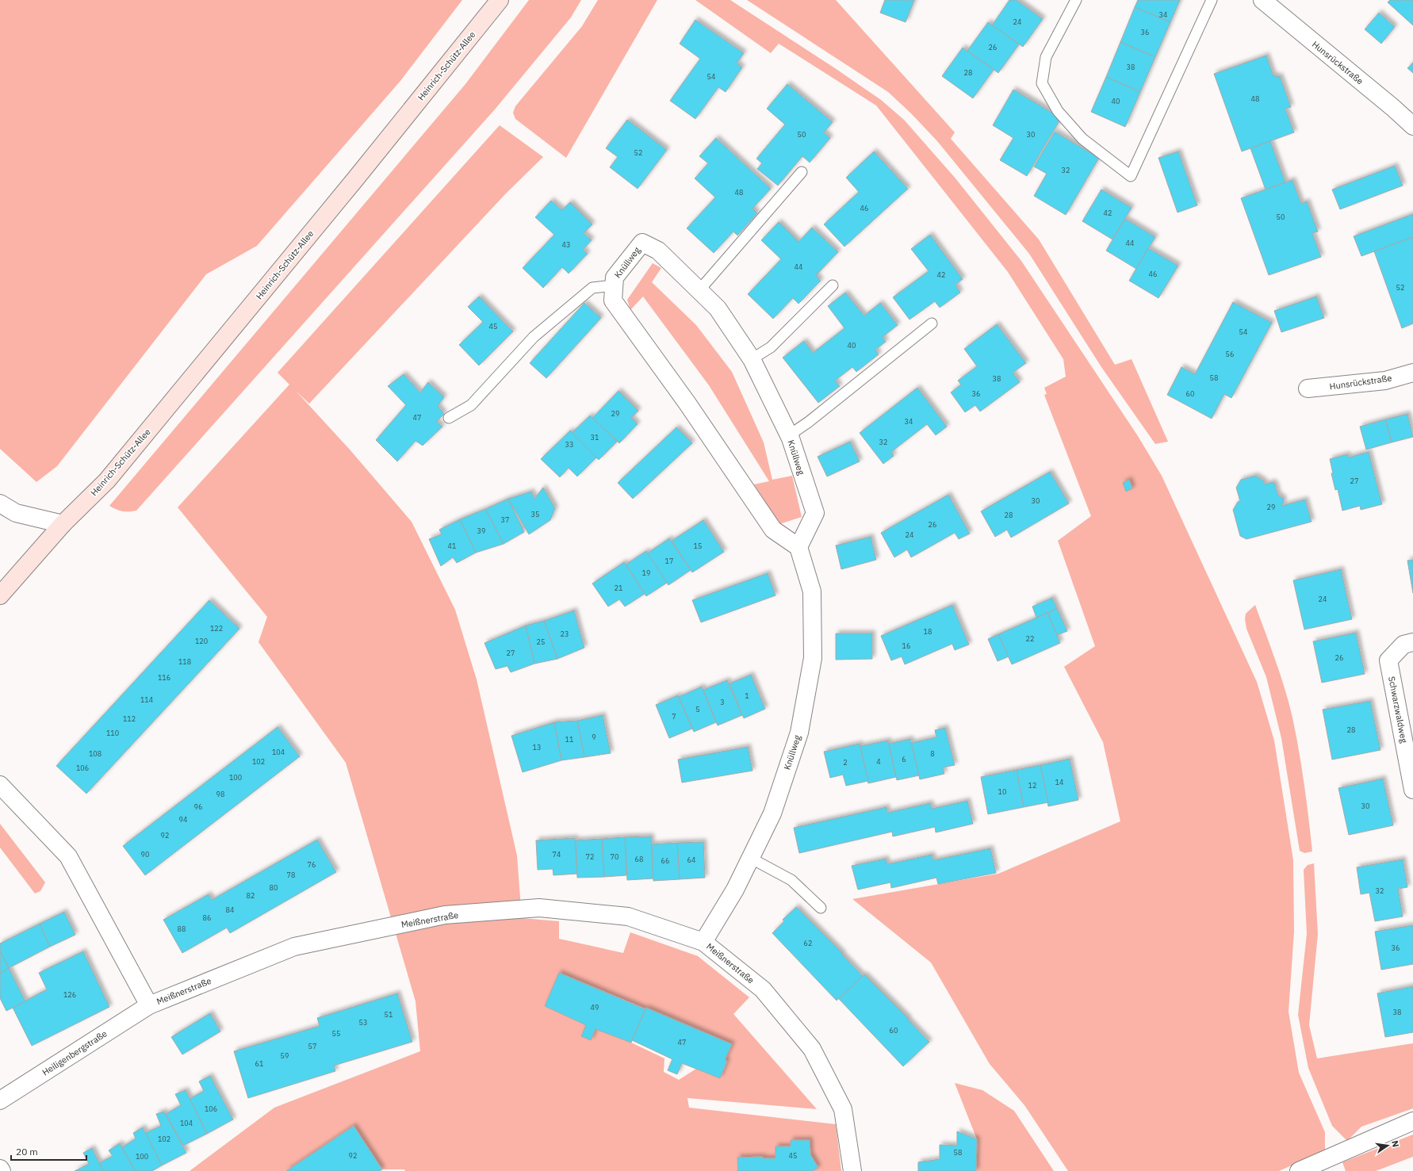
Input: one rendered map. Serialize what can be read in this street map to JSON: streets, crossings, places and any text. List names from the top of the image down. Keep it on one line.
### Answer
{"streets":{"main road":["Heinrich-Schütz-Allee"],"street":["Hunsrückstraße","Knüllweg","Schwarzwaldweg","Meißnerstraße","Heiligenbergstraße"]},"crossings":[["Knüllweg","Meißnerstraße"],["Meißnerstraße","Heiligenbergstraße"]],"house_numbers":["34","24","36","26","38","28","54","48","40","50","30","52","32","48","46","42","50","44","43","44","46","42","52","45","54","40","56","58","38","36","60","29","47","34","31","32","33","27","30","29","35","28","37","26","39","24","41","15","17","19","21","24","122","18","23","22","120","25","16","27","26","118","116","1","114","3","5","7","112","28","110","9","11","13","104","108","8","6","102","4","2","106","100","14","12","10","98","30","96","94","92","90","74","72","70","68","64","66","76","78","80","32","82","84","86","88","62","36","126","49","38","51","53","60","55","47","57","59","61","106","104","102","58","92","45","100"],"scale_bar":"20 m","north":"right"}
